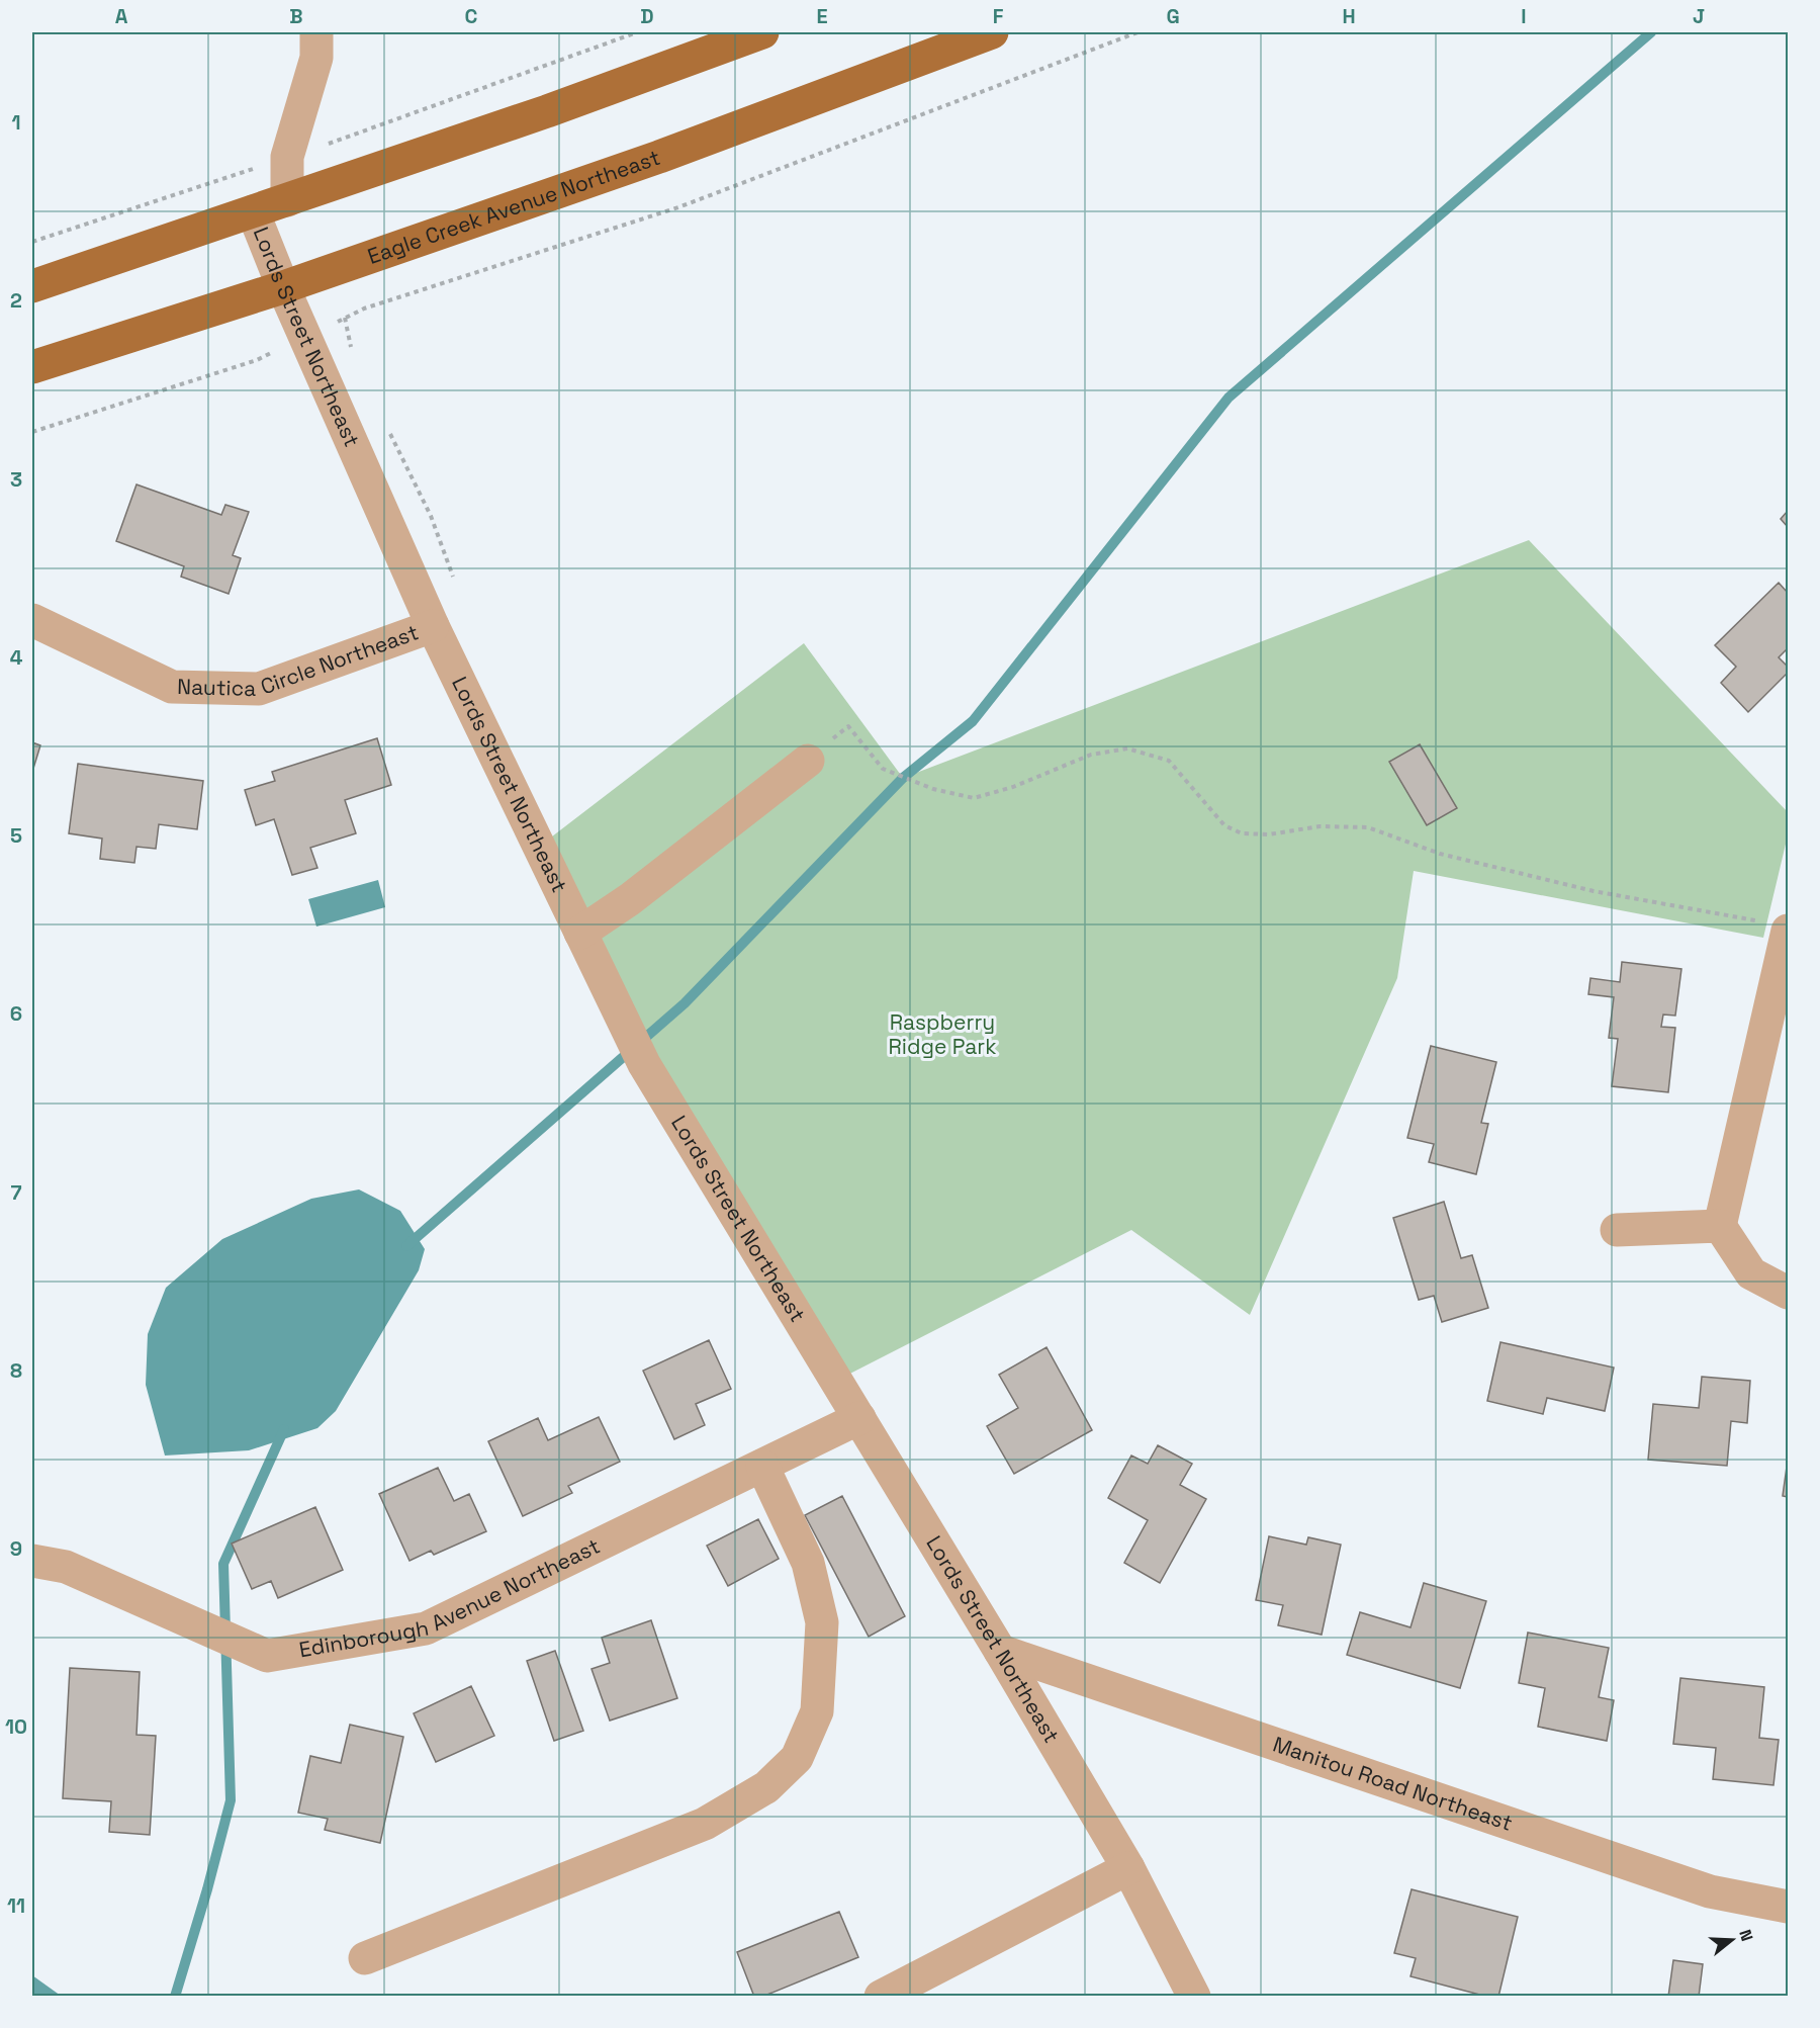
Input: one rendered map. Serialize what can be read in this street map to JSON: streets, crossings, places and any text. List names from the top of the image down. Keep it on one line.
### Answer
{"streets":{"main road":["Eagle Creek Avenue Northeast"],"street":["Lords Street Northeast","Nautica Circle Northeast","Edinborough Avenue Northeast","Manitou Road Northeast"]},"crossings":[["Eagle Creek Avenue Northeast","Lords Street Northeast"],["Lords Street Northeast","Nautica Circle Northeast"],["Lords Street Northeast","Edinborough Avenue Northeast"],["Lords Street Northeast","Manitou Road Northeast"]],"parks":["Raspberry Ridge Park"],"north":"right","grid":{"columns":["A","B","C","D","E","F","G","H","I","J"],"rows":["1","2","3","4","5","6","7","8","9","10","11"]}}
